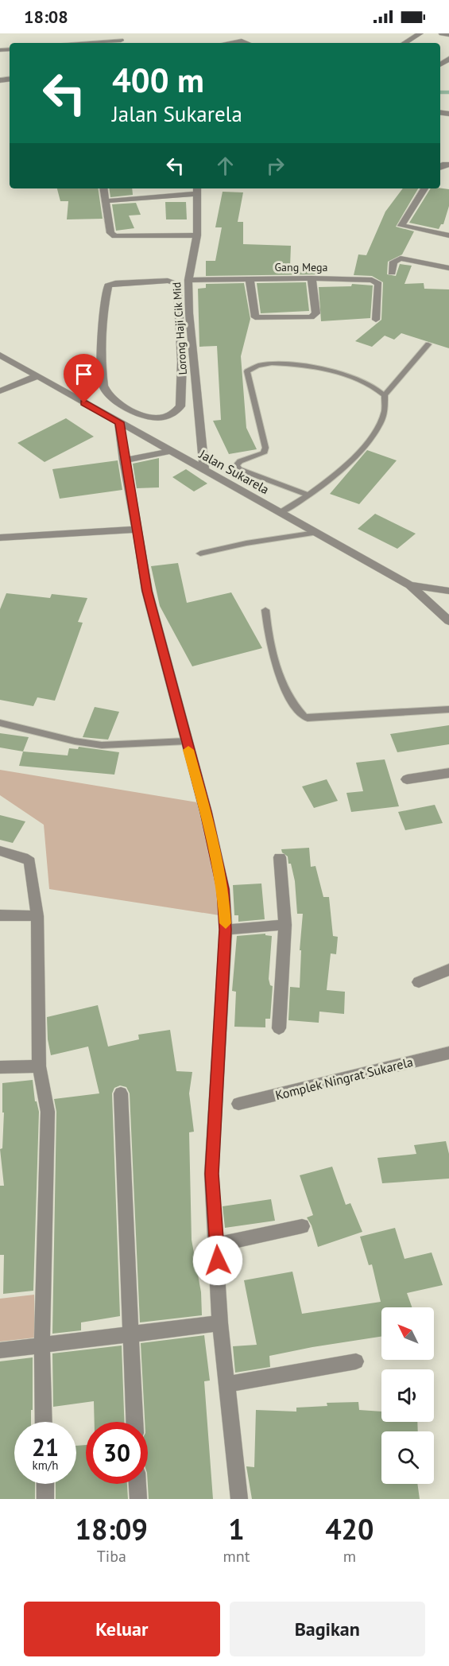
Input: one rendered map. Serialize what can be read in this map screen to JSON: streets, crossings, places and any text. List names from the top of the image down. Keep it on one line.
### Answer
{"streets":{"street":["Gang Mega","Lorong Haji Cik Mid","Jalan Sukarela","Komplek Ningrat Sukarela"]},"crossings":[["Gang Mega","Lorong Haji Cik Mid"],["Lorong Haji Cik Mid","Jalan Sukarela"]],"north":"top left","page":{"status":"18:08","turn":["400 m","Jalan Sukarela"],"speed":"21 km/h","limit":"30","eta":["18:09","Tiba","1","mnt","420","m"],"buttons":["Keluar","Bagikan"]}}
